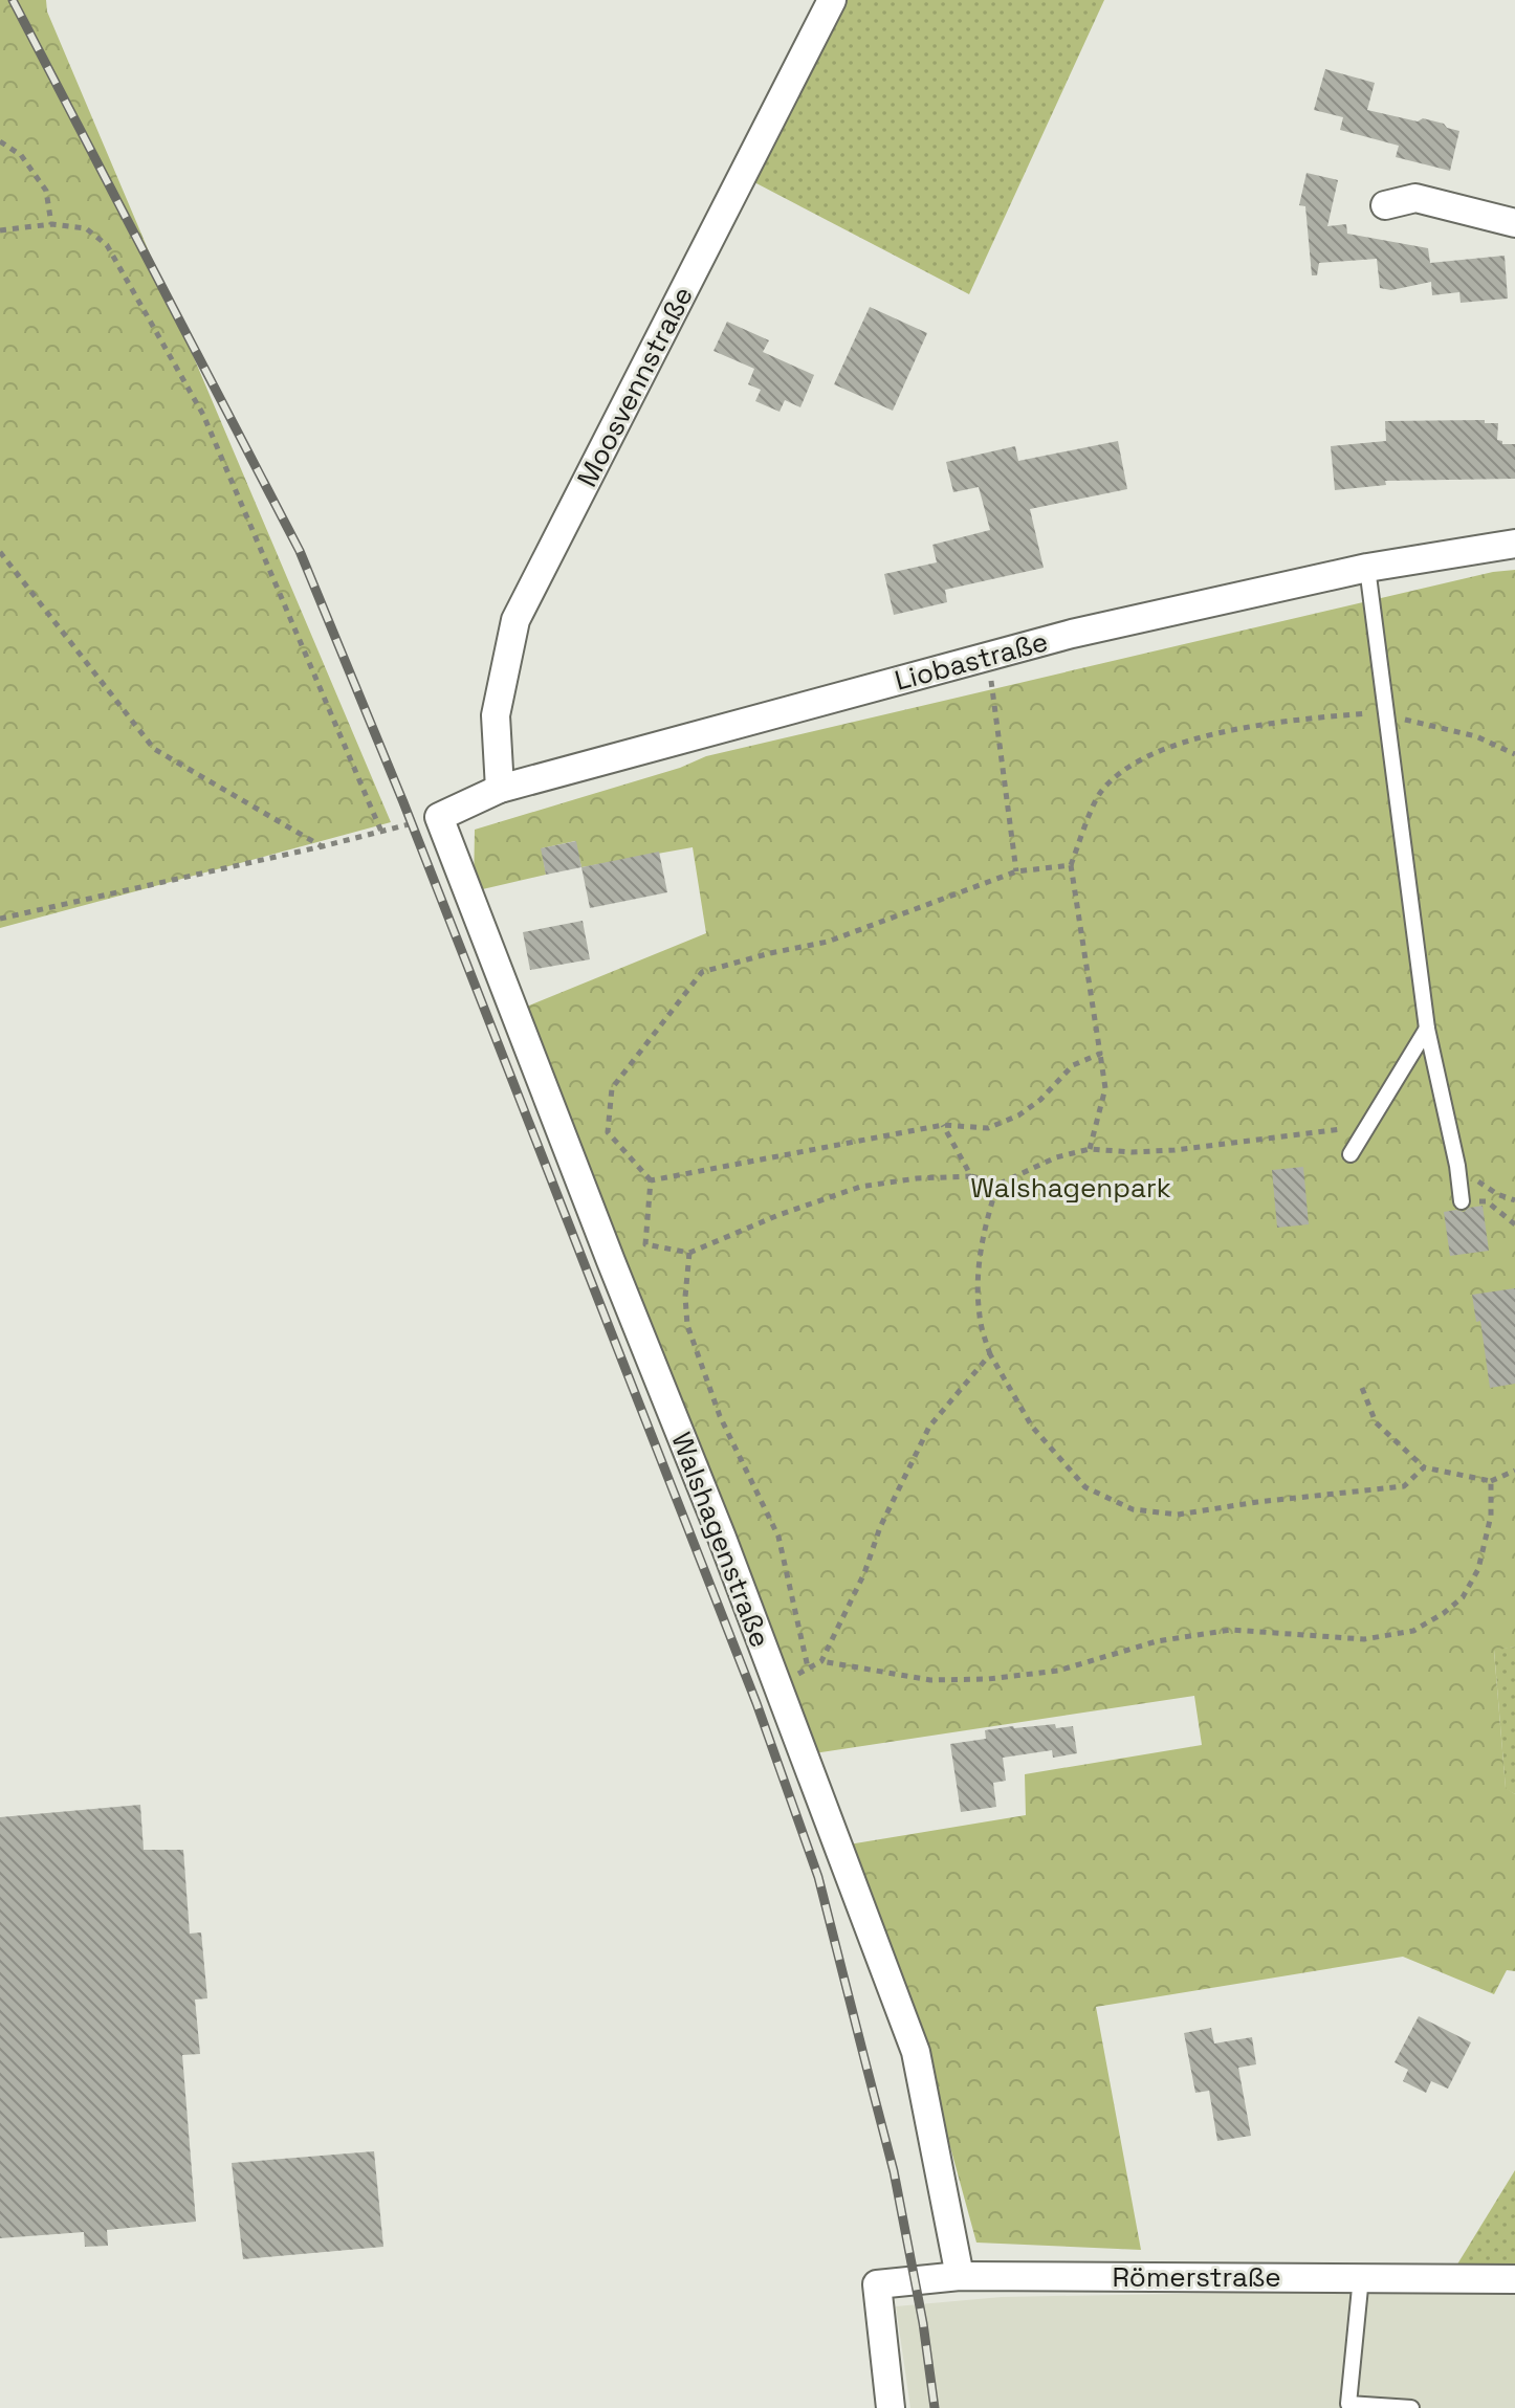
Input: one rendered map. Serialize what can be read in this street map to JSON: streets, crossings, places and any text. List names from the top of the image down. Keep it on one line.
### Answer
{"streets":{"street":["Moosvennstraße","Liobastraße","Walshagenstraße","Römerstraße"]},"crossings":[["Moosvennstraße","Liobastraße"],["Liobastraße","Walshagenstraße"],["Walshagenstraße","Römerstraße"]],"parks":["Walshagenpark"]}
